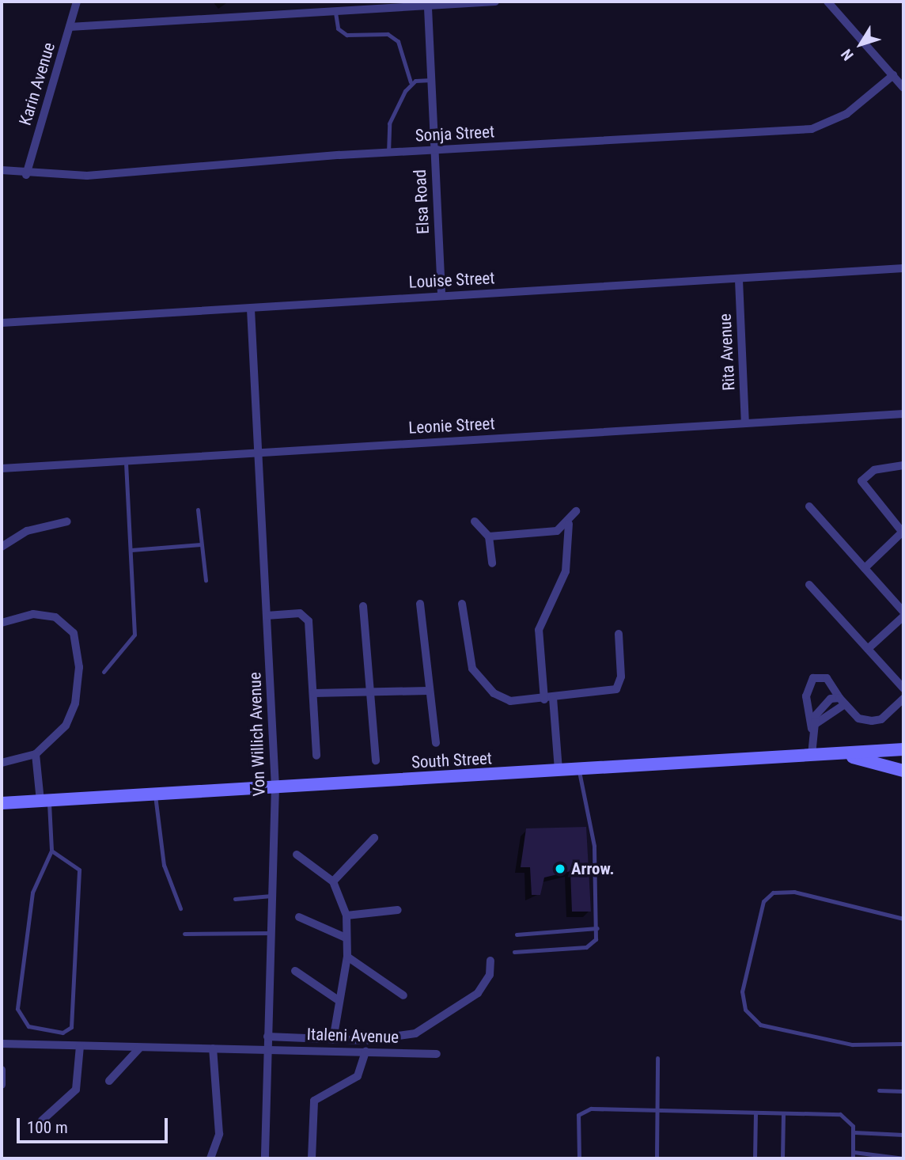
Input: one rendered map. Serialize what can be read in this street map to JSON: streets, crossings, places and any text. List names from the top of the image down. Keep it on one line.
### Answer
{"streets":{"street":["Karin Avenue","Sonja Street","Elsa Road","Louise Street","Rita Avenue","Leonie Street","Von Willich Avenue","South Street","Italeni Avenue"]},"crossings":[["Karin Avenue","Sonja Street"],["Sonja Street","Elsa Road"],["Elsa Road","Louise Street"],["Louise Street","Rita Avenue"],["Louise Street","Von Willich Avenue"],["Rita Avenue","Leonie Street"],["Leonie Street","Von Willich Avenue"],["Von Willich Avenue","South Street"],["Von Willich Avenue","Italeni Avenue"]],"places":["Arrow."],"scale_bar":"100 m","north":"bottom left"}
